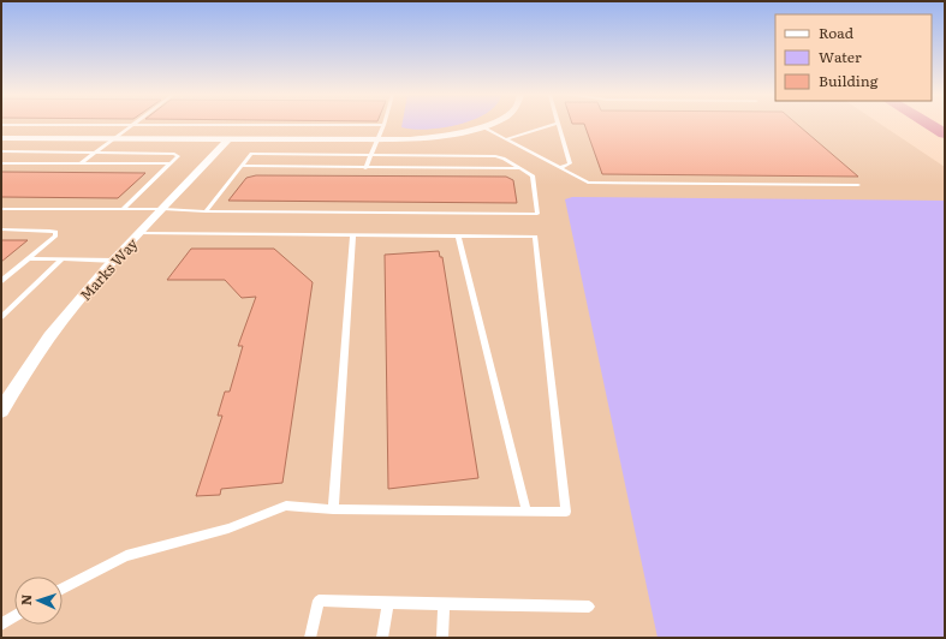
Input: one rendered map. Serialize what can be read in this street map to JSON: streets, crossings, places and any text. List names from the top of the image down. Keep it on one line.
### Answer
{"streets":{"street":["Marks Way"]},"legend":["Road","Water","Building"],"north":"left"}
